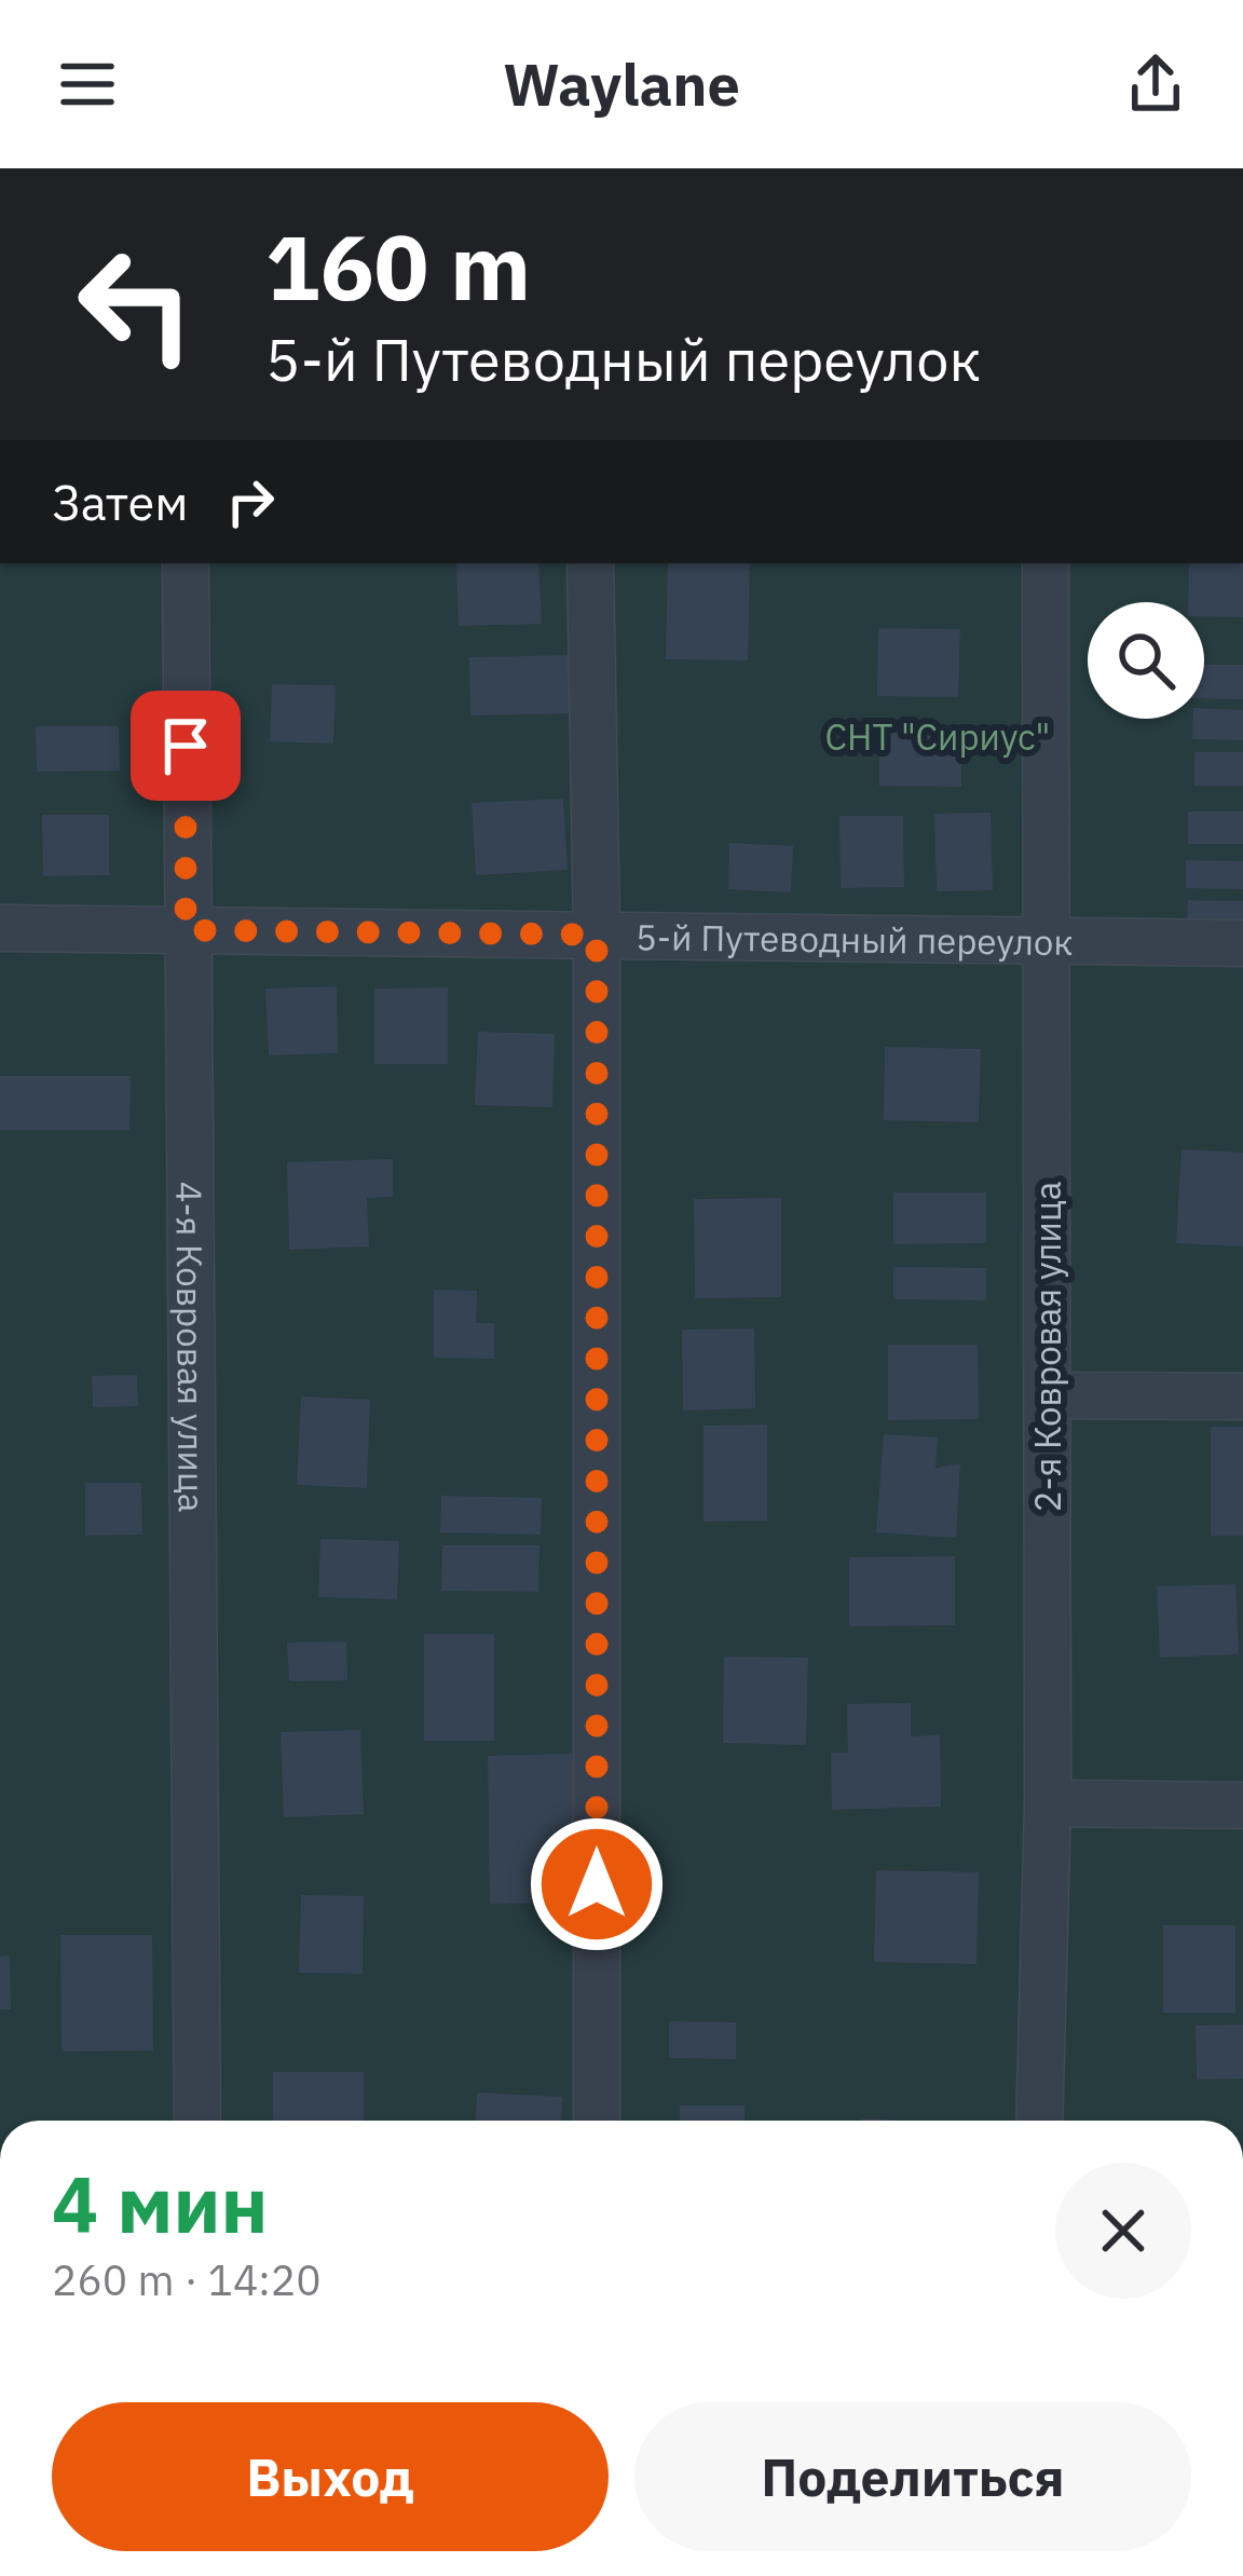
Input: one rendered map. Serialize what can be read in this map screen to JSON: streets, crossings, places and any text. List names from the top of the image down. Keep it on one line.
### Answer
{"streets":{"street":["5-й Путеводный переулок","4-я Ковровая улица","2-я Ковровая улица"]},"crossings":[["5-й Путеводный переулок","4-я Ковровая улица"],["5-й Путеводный переулок","2-я Ковровая улица"]],"parks":["СНТ \"Сириус\""],"page":{"header":"Waylane","turn":["160 m","5-й Путеводный переулок"],"then":"Затем","heading":["4 мин","260 m · 14:20"],"buttons":["Выход","Поделиться"]}}
